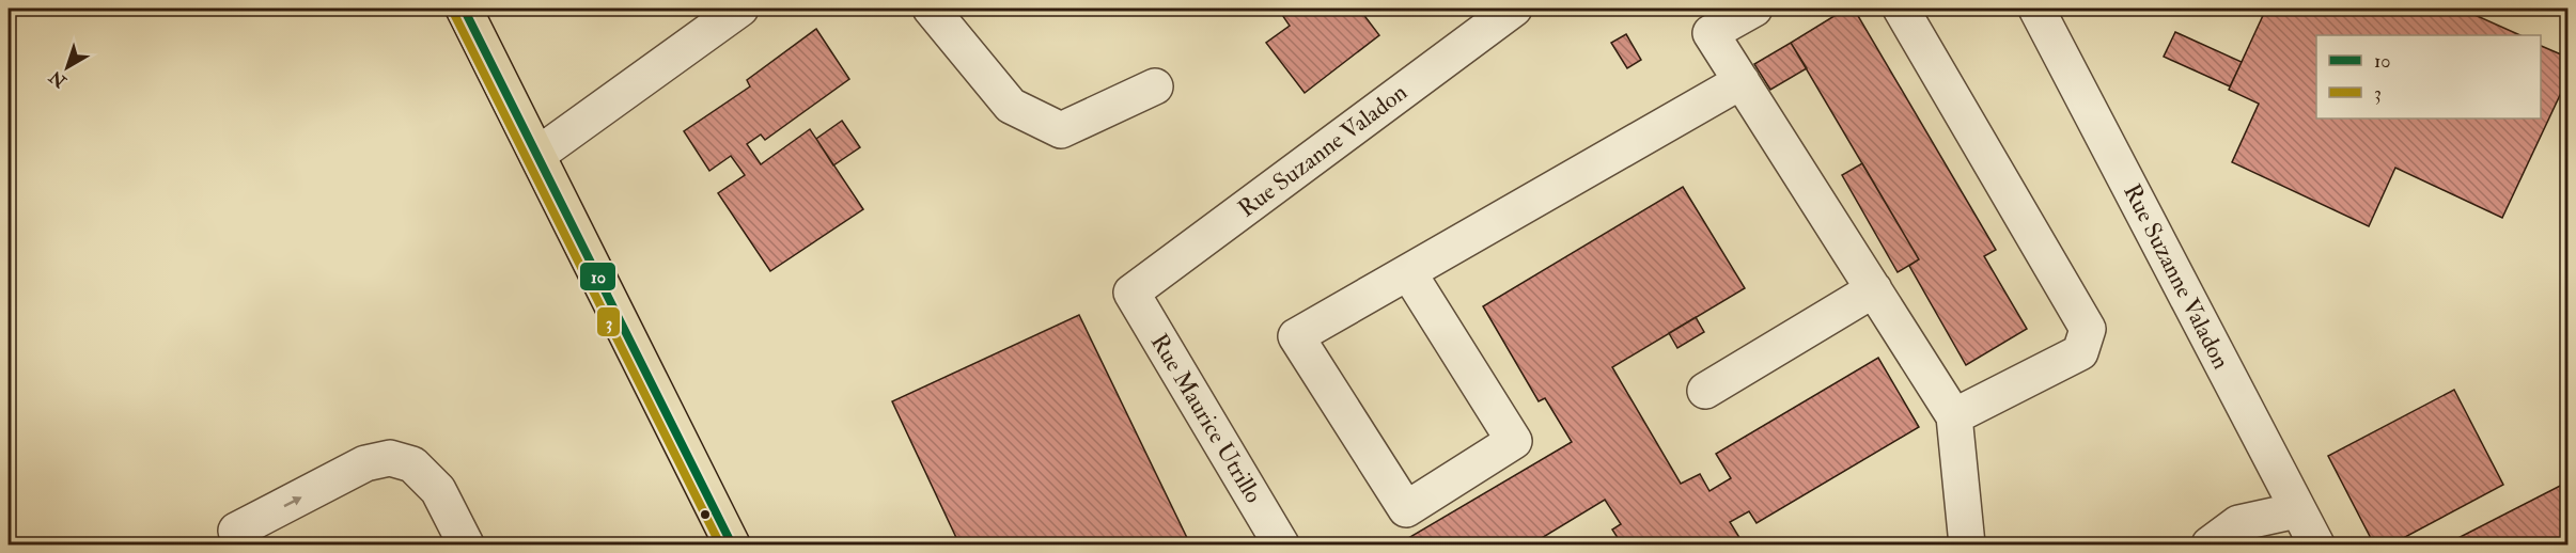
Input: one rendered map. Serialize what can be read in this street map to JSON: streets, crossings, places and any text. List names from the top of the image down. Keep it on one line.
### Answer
{"streets":{"street":["Rue Suzanne Valadon","Rue Maurice Utrillo"]},"crossings":[["Rue Suzanne Valadon","Rue Maurice Utrillo"]],"lines":["transit line 10","transit line 3"],"legend":["10","3"],"north":"bottom left"}
